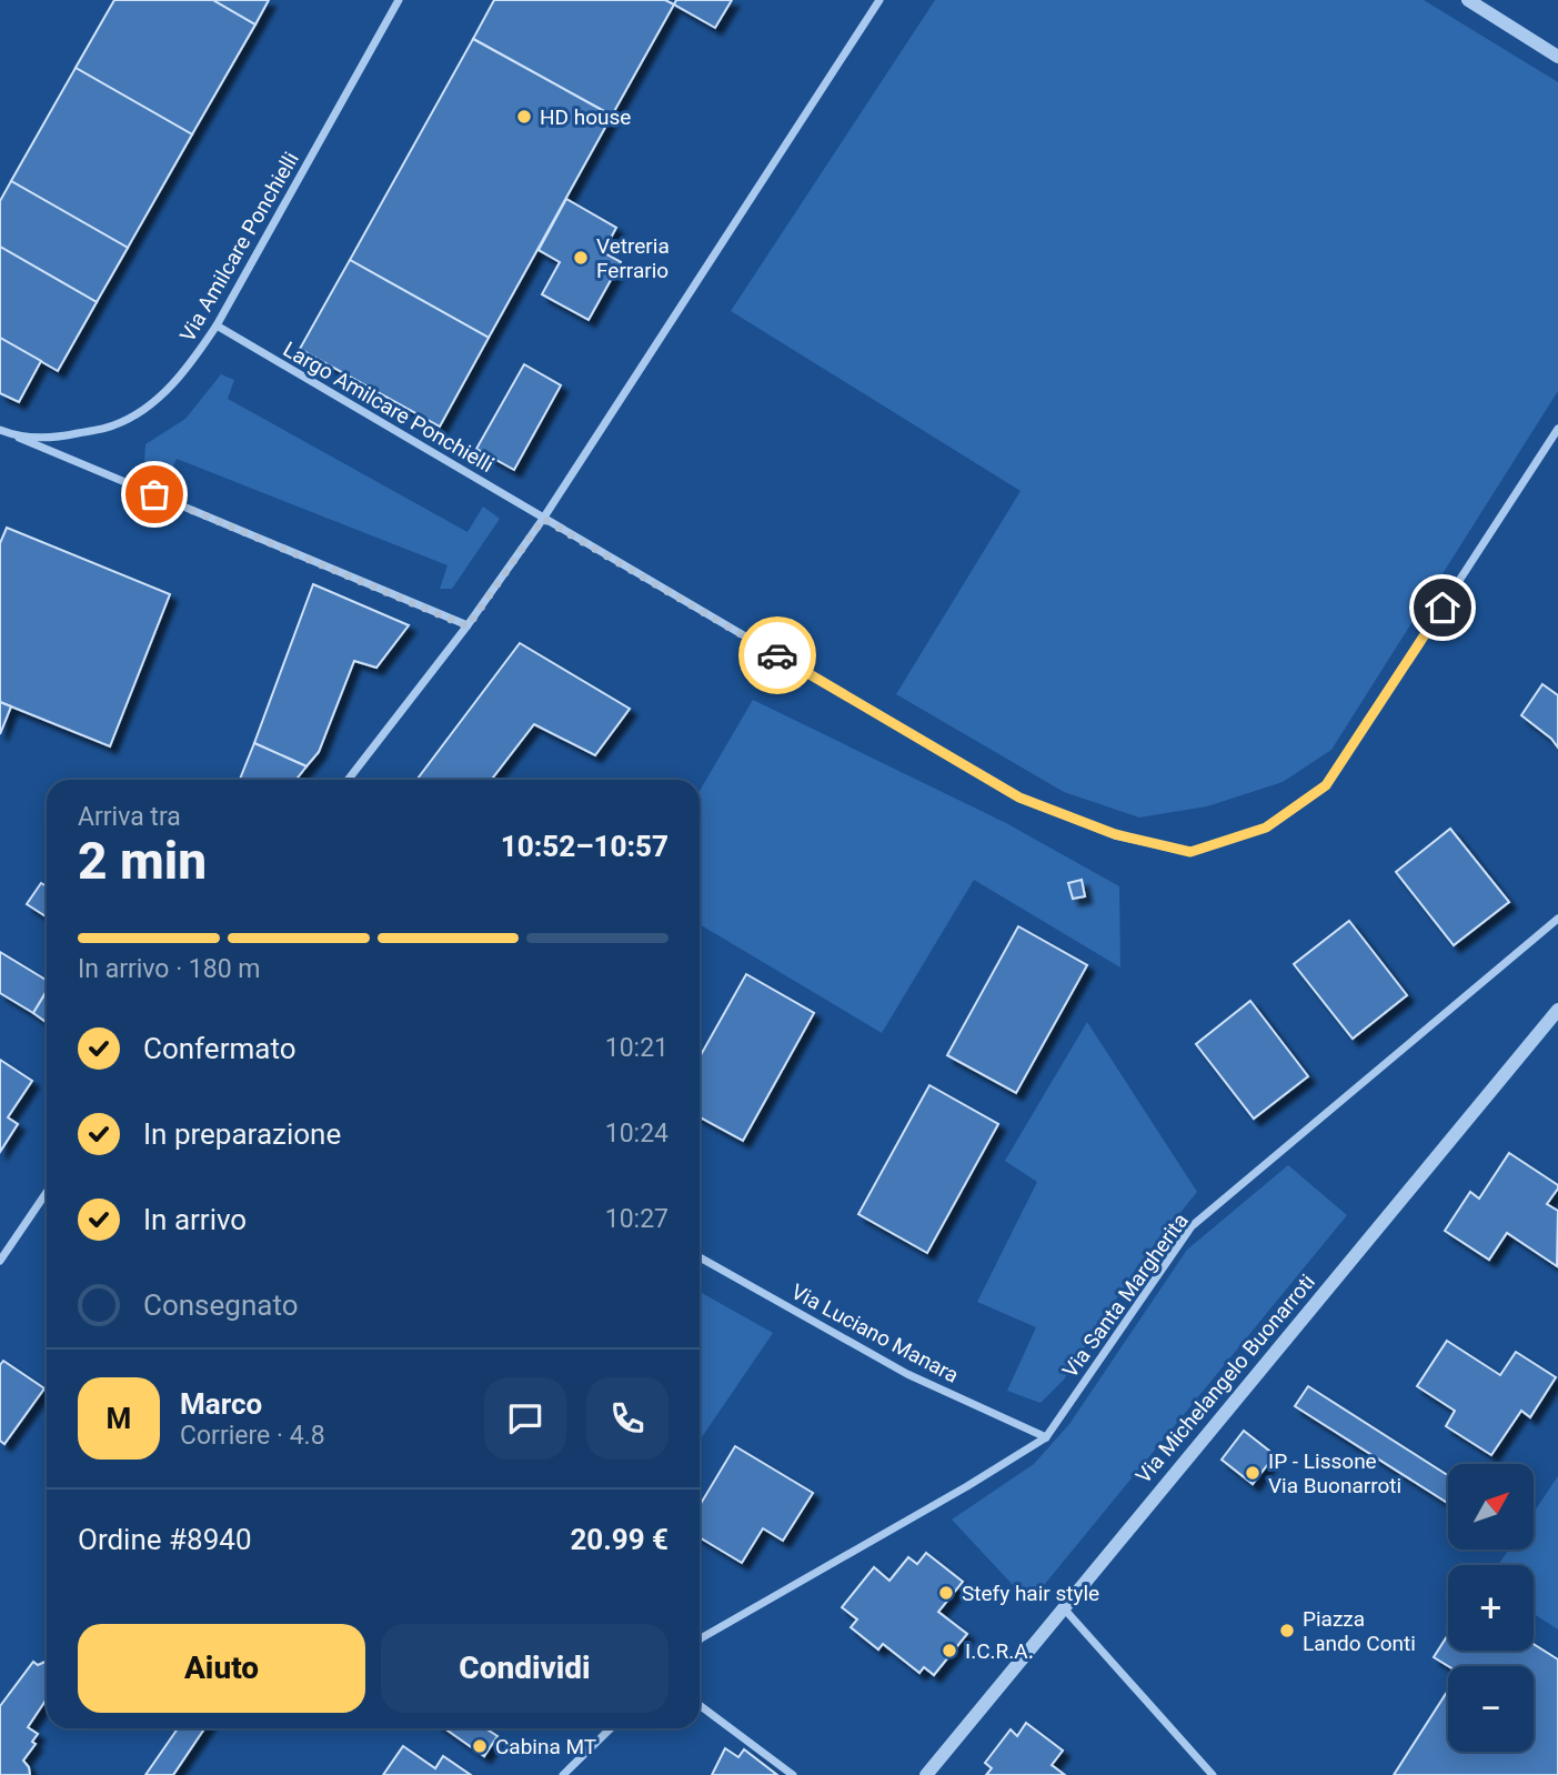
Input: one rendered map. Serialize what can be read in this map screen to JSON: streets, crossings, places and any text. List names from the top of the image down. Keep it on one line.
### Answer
{"streets":{"street":["Via Amilcare Ponchielli","Largo Amilcare Ponchielli","Via Santa Margherita","Via Luciano Manara","Via Michelangelo Buonarroti"]},"crossings":[["Via Amilcare Ponchielli","Largo Amilcare Ponchielli"],["Via Santa Margherita","Via Luciano Manara"]],"places":["HD house","Vetreria Ferrario","IP - Lissone Via Buonarroti","Stefy hair style","Piazza Lando Conti","I.C.R.A.","Cabina MT"],"north":"top right","page":{"heading":["2 min","Arriva tra","10:52–10:57"],"panel":["Marco","Corriere · 4.8","Ordine #8940","20.99 €"],"bar":"In arrivo · 180 m","list":[["Confermato","10:21"],["In preparazione","10:24"],["In arrivo","10:27"],"Consegnato"],"round":"M","map_buttons":["+","−"],"buttons":["Aiuto","Condividi"]}}
